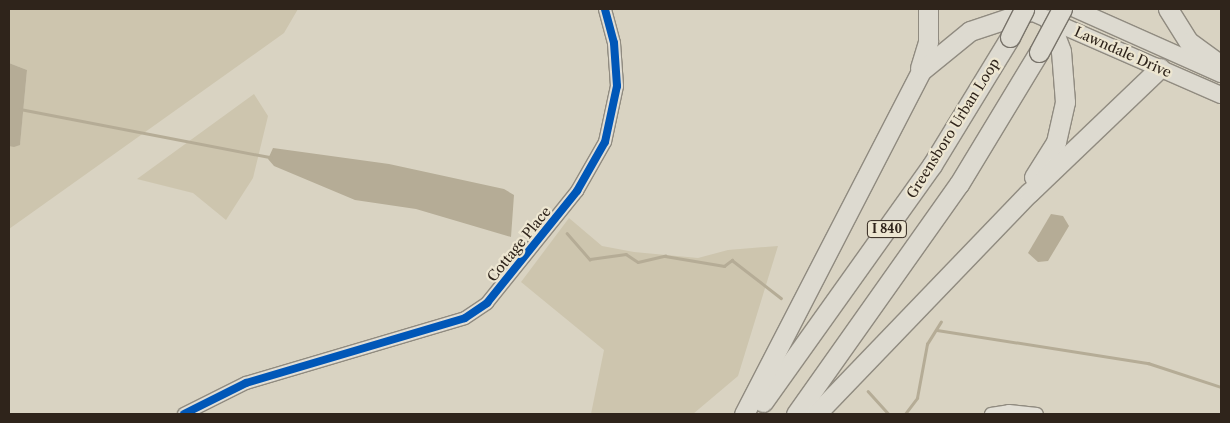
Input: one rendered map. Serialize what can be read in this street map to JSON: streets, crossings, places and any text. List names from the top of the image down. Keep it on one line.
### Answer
{"streets":{"highway":["Greensboro Urban Loop","I 840"],"main road":["Lawndale Drive"],"street":["Cottage Place"]},"crossings":[["Lawndale Drive","Greensboro Urban Loop"],["Lawndale Drive","I 840"],["Greensboro Urban Loop","I 840"]]}
